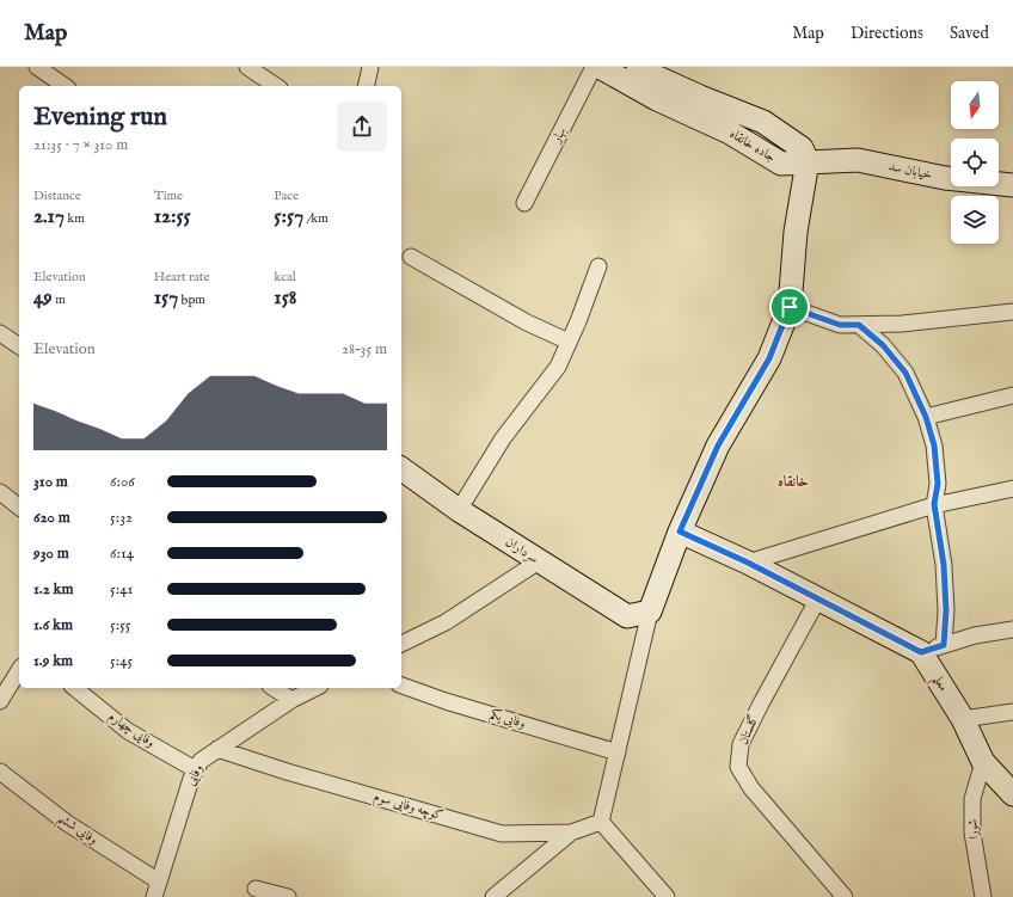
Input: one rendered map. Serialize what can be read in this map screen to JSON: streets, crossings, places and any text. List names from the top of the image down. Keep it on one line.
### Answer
{"streets":{"street":["بهار","جاده خانقاه","خیابان سد","سرداران","معلم","وفایی یکم","وفایی چهارم","گلستان","وفایی","کوچه وفایی سوم","وفایی ششم","شورا"]},"crossings":[["جاده خانقاه","خیابان سد"],["معلم","شورا"],["وفایی چهارم","وفایی"],["وفایی","کوچه وفایی سوم"],["وفایی","وفایی ششم"]],"districts":["خانقاه"],"north":"bottom","page":{"header":"Map","nav":["Map","Directions","Saved"],"heading":["Evening run","21:35 · 7 × 310 m"],"stats":[["Distance","2.17 km"],["Time","12:55"],["Pace","5:57 /km"],["Elevation","49 m"],["Heart rate","157 bpm"],["kcal","158"]],"chart":["Elevation","28–35 m"],"list":[{"name":"310 m","note":"6:06"},{"name":"620 m","note":"5:32"},{"name":"930 m","note":"6:14"},{"name":"1.2 km","note":"5:41"},{"name":"1.6 km","note":"5:55"},{"name":"1.9 km","note":"5:45"}]}}
